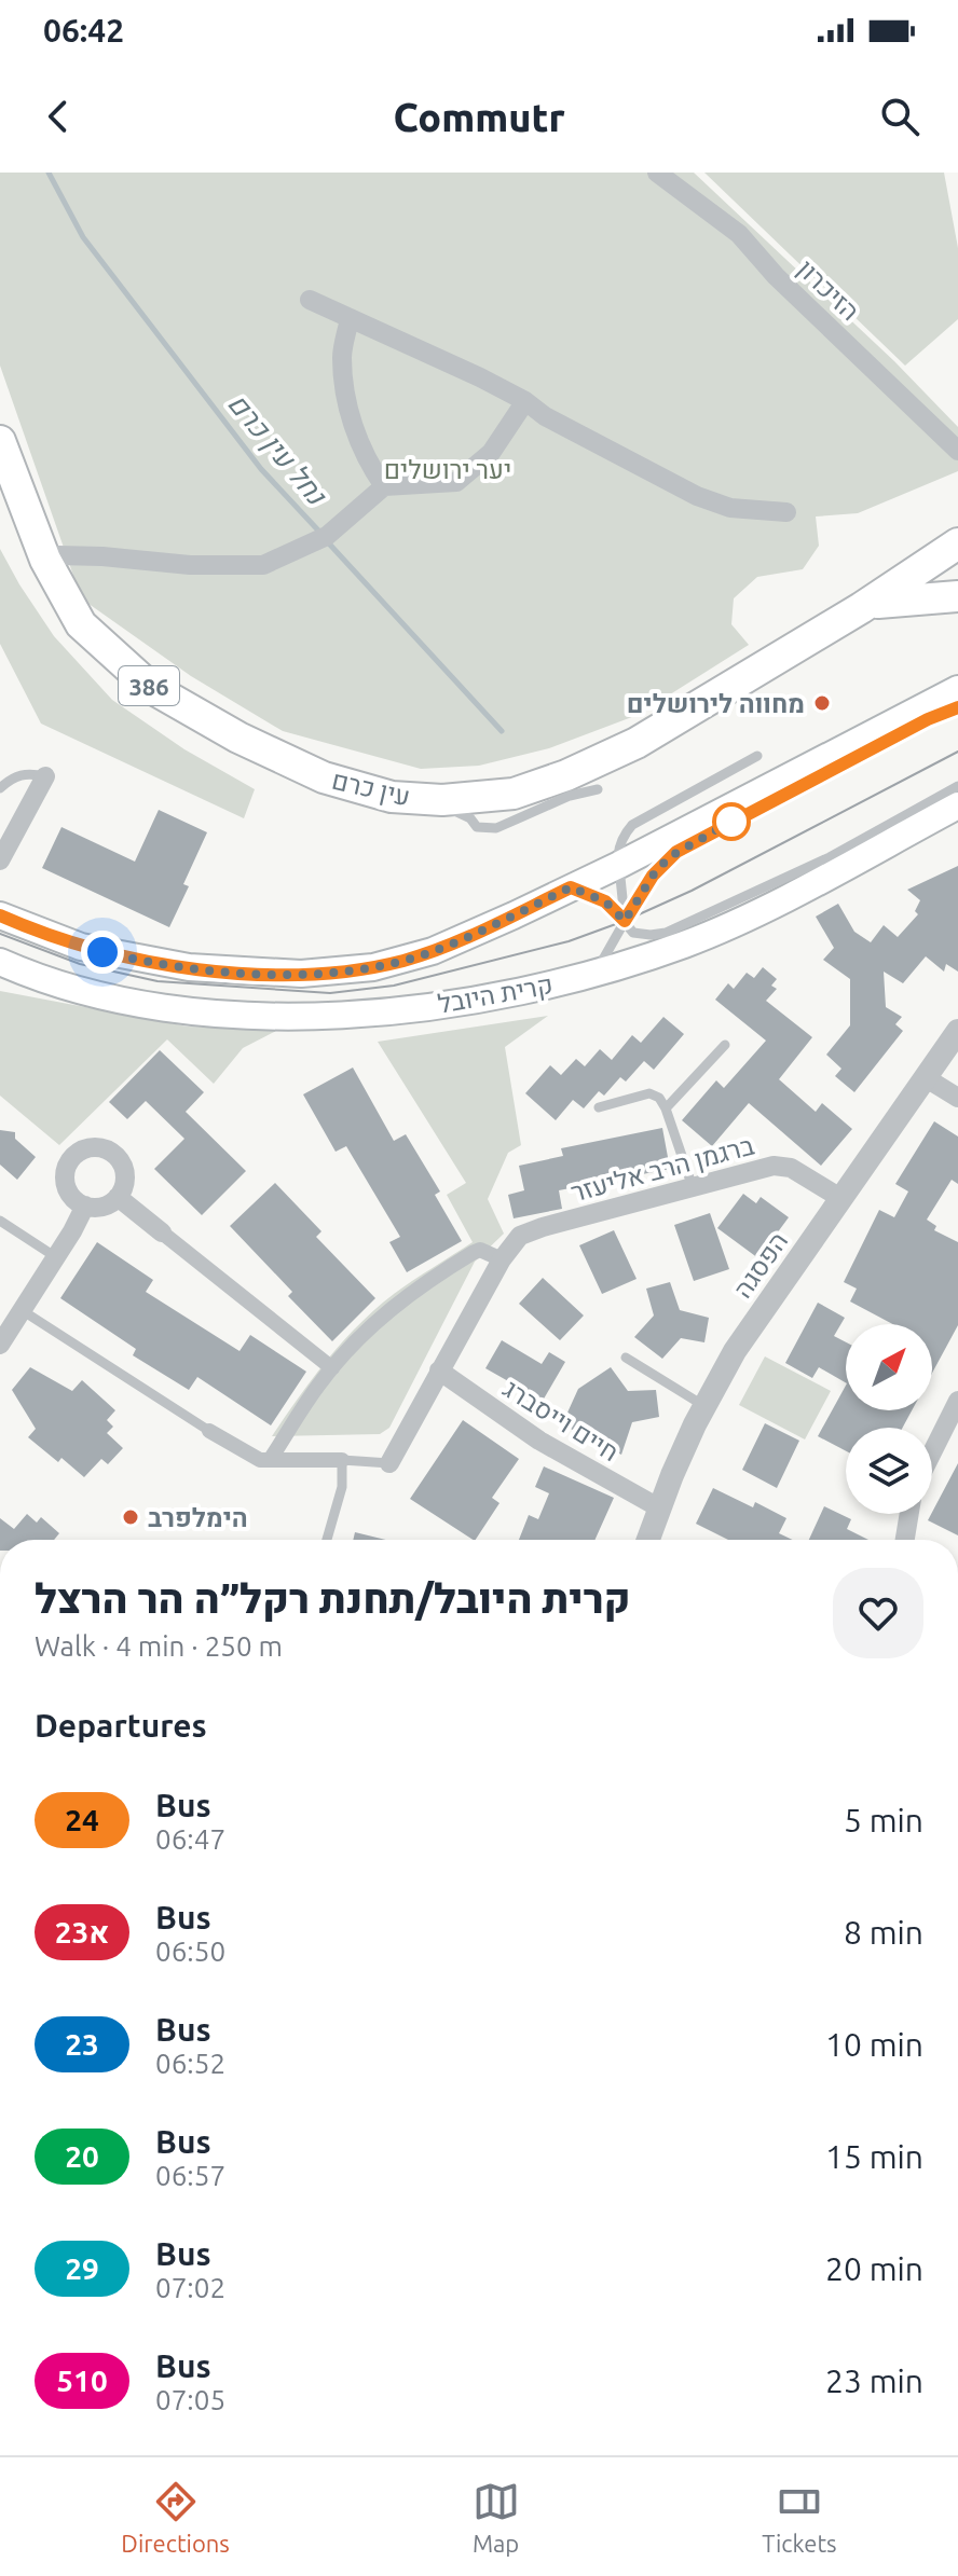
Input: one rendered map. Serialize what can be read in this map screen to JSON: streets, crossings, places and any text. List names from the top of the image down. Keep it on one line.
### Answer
{"streets":{"main road":["386","עין כרם","קרית היובל"],"street":["הזיכרון","ברגמן הרב אליעזר","הפסגה","חיים וייסברג"]},"crossings":[["ברגמן הרב אליעזר","הפסגה"],["ברגמן הרב אליעזר","חיים וייסברג"],["הפסגה","חיים וייסברג"]],"water":["נחל עין כרם"],"parks":["יער ירושלים"],"places":["מחווה לירושלים","הימלפרב"],"lines":["bus line 24"],"north":"top right","page":{"status":"06:42","header":"Commutr","heading":[["קרית היובל/תחנת רקל״ה הר הרצל","Walk · 4 min · 250 m"],"Departures"],"list":[{"mark":"24","name":"Bus","note":"06:47","value":"5 min"},{"mark":"23א","name":"Bus","note":"06:50","value":"8 min"},{"mark":"23","name":"Bus","note":"06:52","value":"10 min"},{"mark":"20","name":"Bus","note":"06:57","value":"15 min"},{"mark":"29","name":"Bus","note":"07:02","value":"20 min"},{"mark":"510","name":"Bus","note":"07:05","value":"23 min"}],"tabs":["Directions","Map","Tickets"]}}
